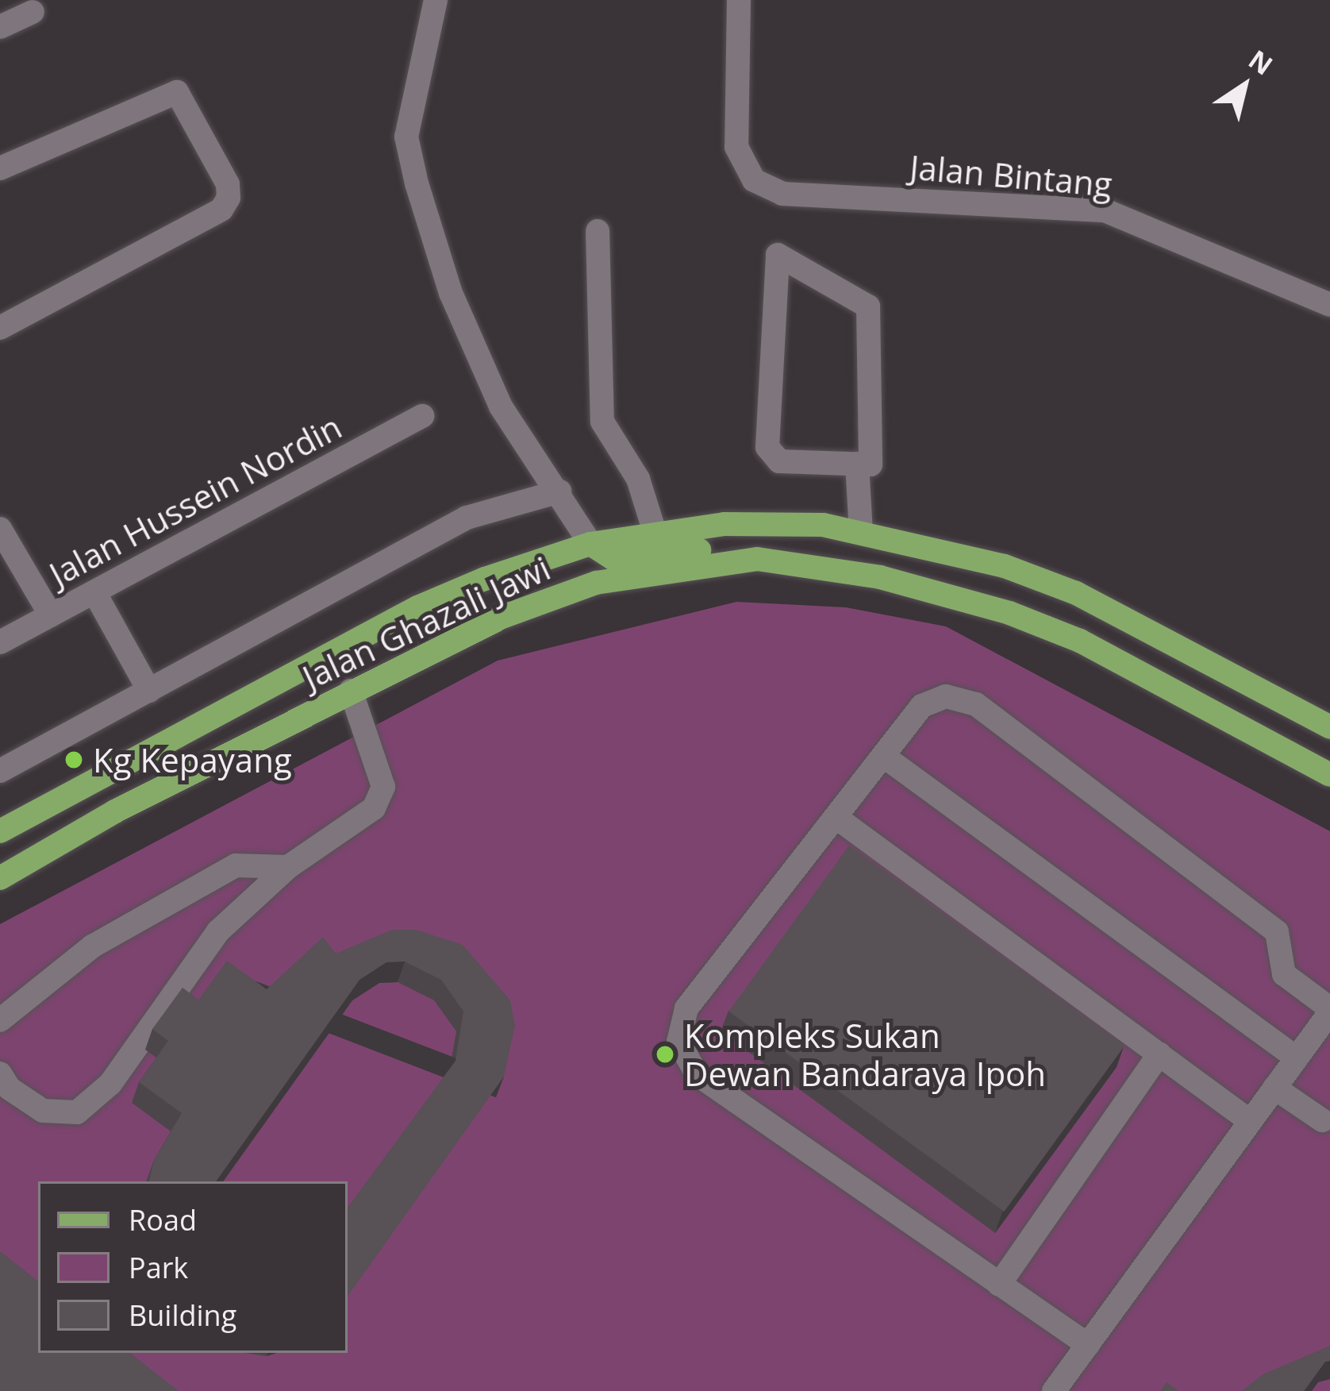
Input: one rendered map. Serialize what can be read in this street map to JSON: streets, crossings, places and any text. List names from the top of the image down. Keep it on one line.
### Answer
{"streets":{"main road":["Jalan Ghazali Jawi"],"street":["Jalan Bintang","Jalan Hussein Nordin"]},"places":["Kg Kepayang","Kompleks Sukan Dewan Bandaraya Ipoh"],"legend":["Road","Park","Building"],"north":"top right"}
